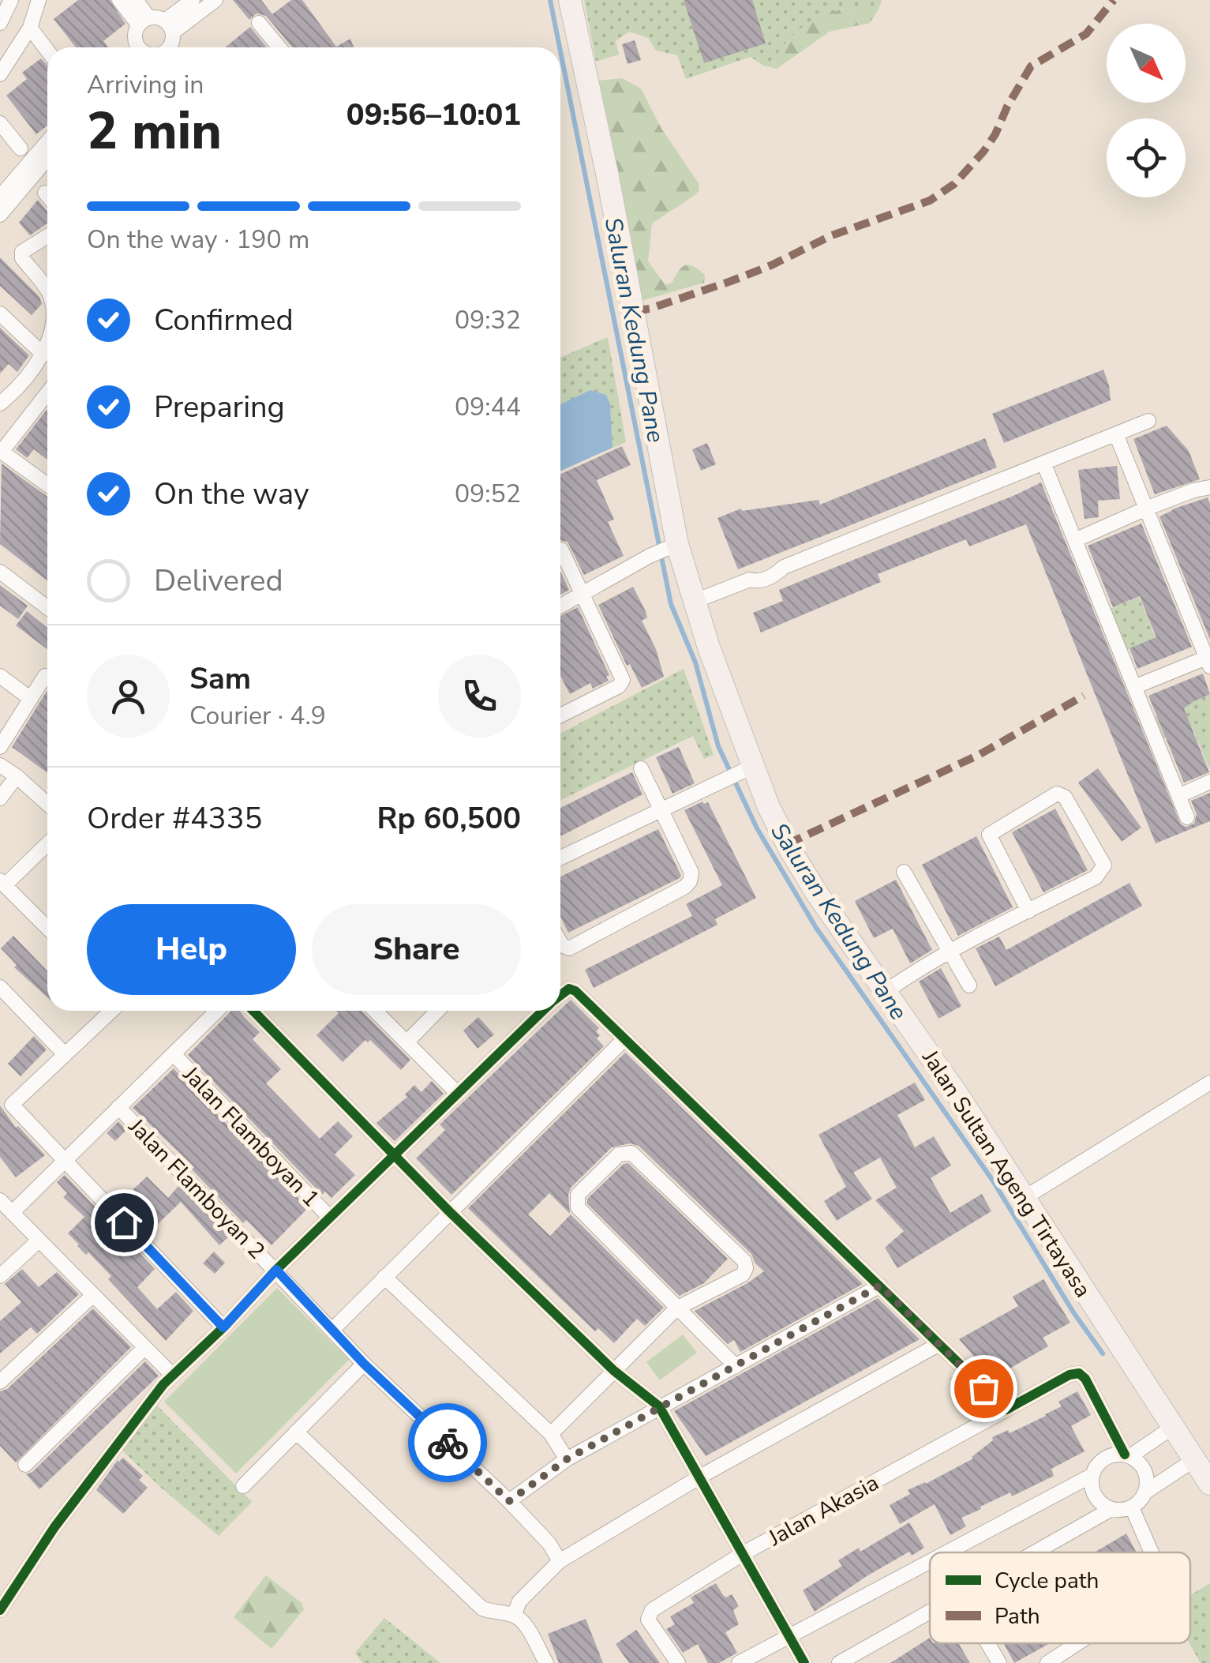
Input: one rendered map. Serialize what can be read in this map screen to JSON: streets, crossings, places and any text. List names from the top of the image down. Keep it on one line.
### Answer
{"streets":{"main road":["Jalan Sultan Ageng Tirtayasa"],"street":["Jalan Flamboyan 1","Jalan Flamboyan 2","Jalan Akasia"]},"water":["Saluran Kedung Pane"],"legend":["Cycle path","Path"],"north":"bottom right","page":{"heading":["2 min","Arriving in","09:56–10:01"],"panel":["Sam","Courier · 4.9","Order #4335","Rp 60,500"],"bar":"On the way · 190 m","list":[["Confirmed","09:32"],["Preparing","09:44"],["On the way","09:52"],"Delivered"],"buttons":["Help","Share"]}}
